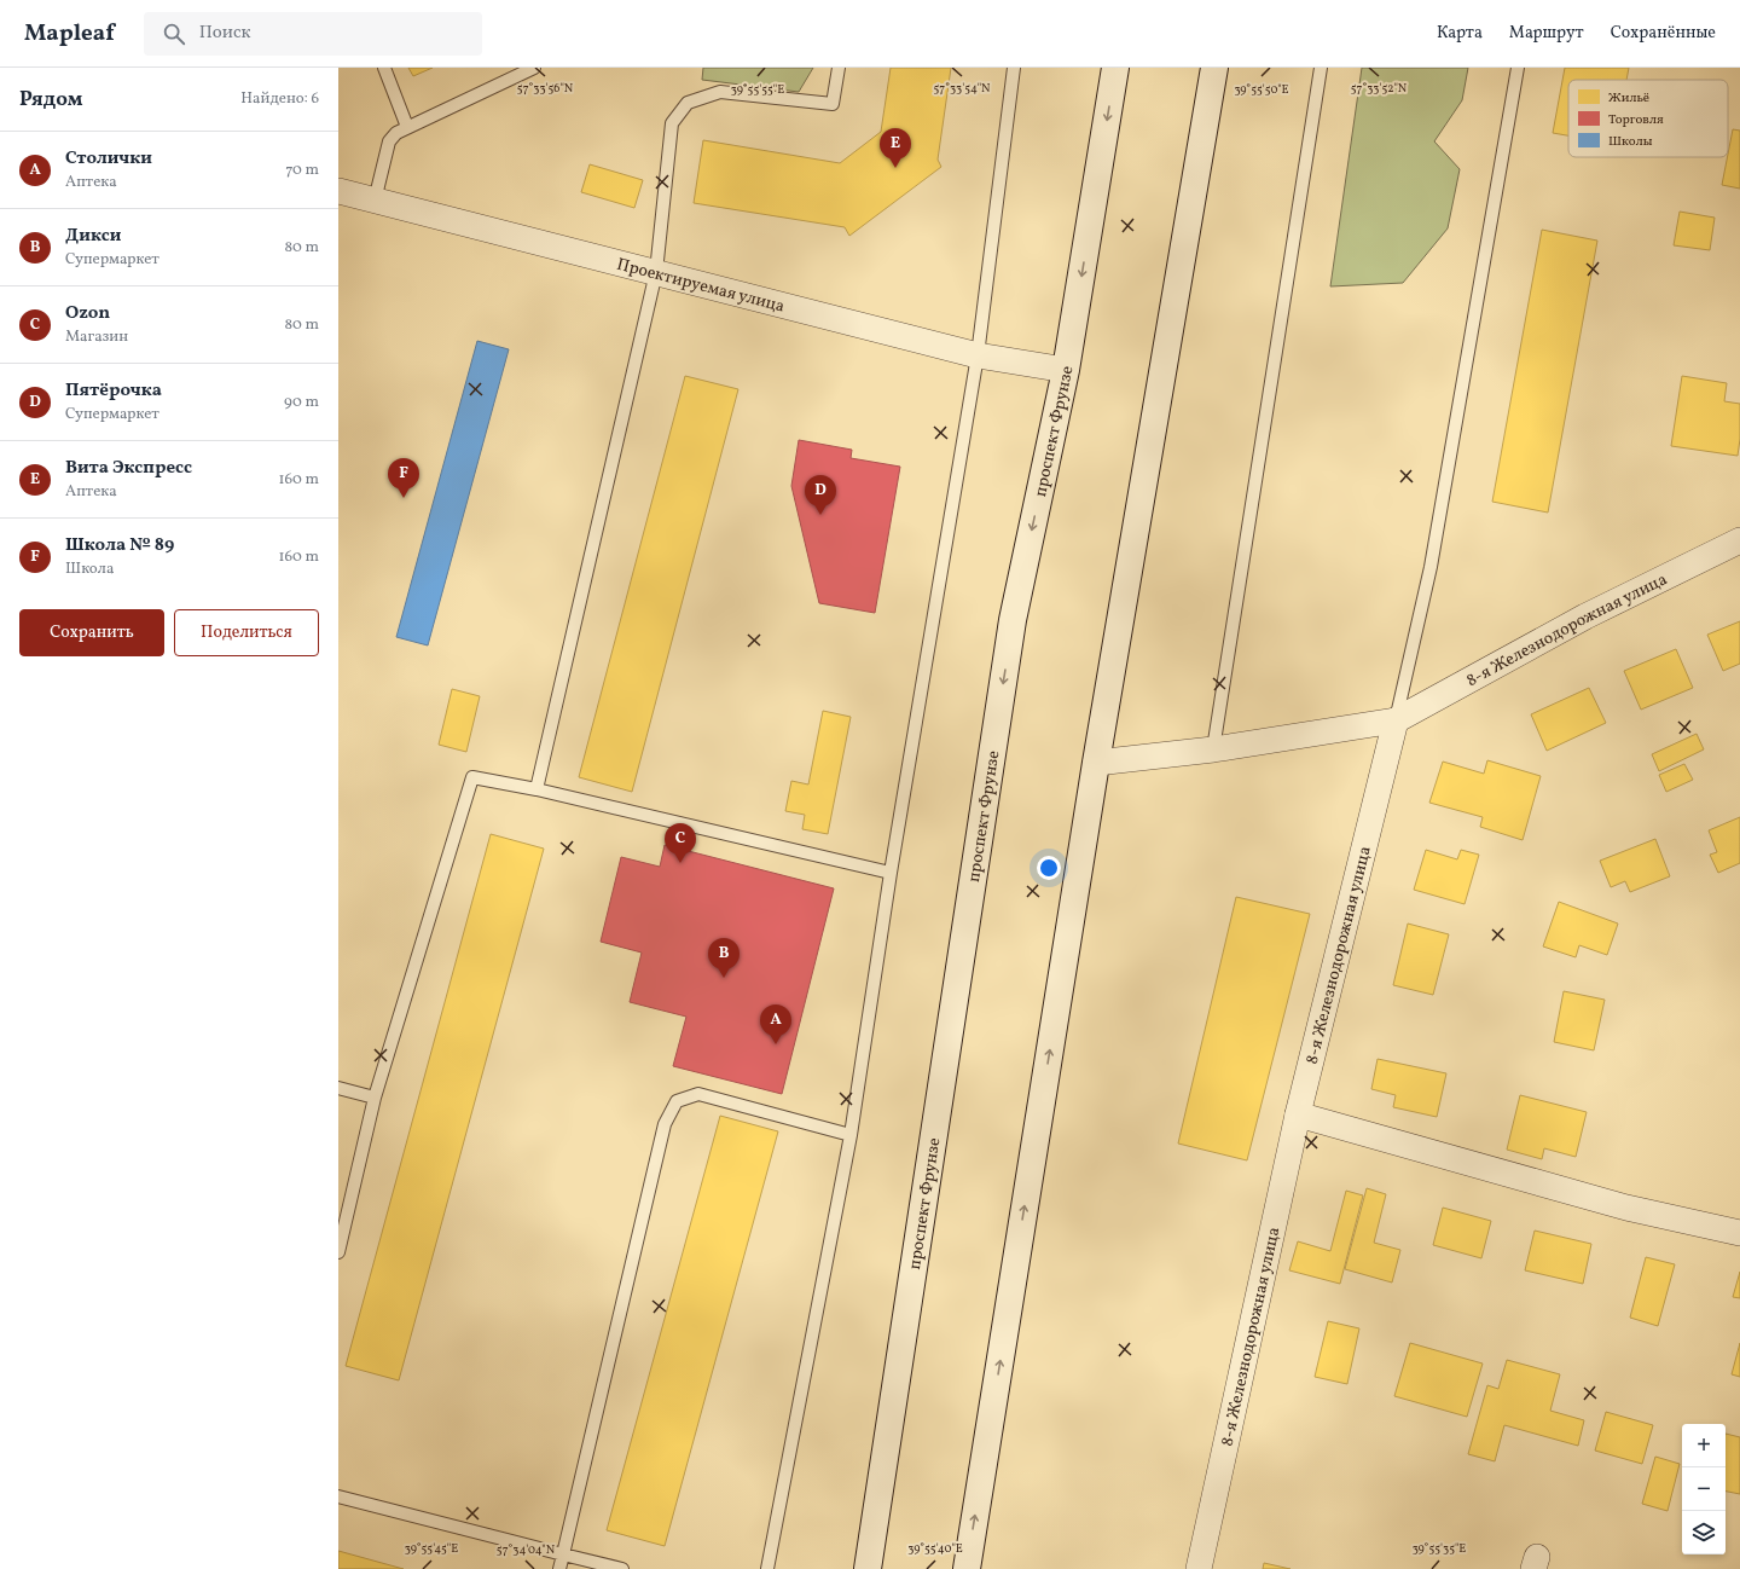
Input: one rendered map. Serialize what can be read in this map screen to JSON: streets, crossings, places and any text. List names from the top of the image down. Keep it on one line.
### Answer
{"streets":{"main road":["проспект Фрунзе"],"street":["Проектируемая улица","8-я Железнодорожная улица"]},"crossings":[["Проектируемая улица","проспект Фрунзе"]],"legend":["Жильё","Торговля","Школы"],"page":{"header":"Mapleaf","search":"Поиск","nav":["Карта","Маршрут","Сохранённые"],"heading":["Рядом","Найдено: 6"],"pins":["E","F","D","C","B","A"],"list":[{"mark":"A","name":"Столички","note":"Аптека","value":"70 m"},{"mark":"B","name":"Дикси","note":"Супермаркет","value":"80 m"},{"mark":"C","name":"Ozon","note":"Магазин","value":"80 m"},{"mark":"D","name":"Пятёрочка","note":"Супермаркет","value":"90 m"},{"mark":"E","name":"Вита Экспресс","note":"Аптека","value":"160 m"},{"mark":"F","name":"Школа № 89","note":"Школа","value":"160 m"}],"buttons":["Сохранить","Поделиться"],"map_buttons":["+","−"]},"coordinates":["57°33'56\"N","57°33'54\"N","57°33'52\"N","39°55'55\"E","39°55'50\"E","39°55'45\"E","39°55'40\"E","39°55'35\"E","57°34'04\"N"]}
